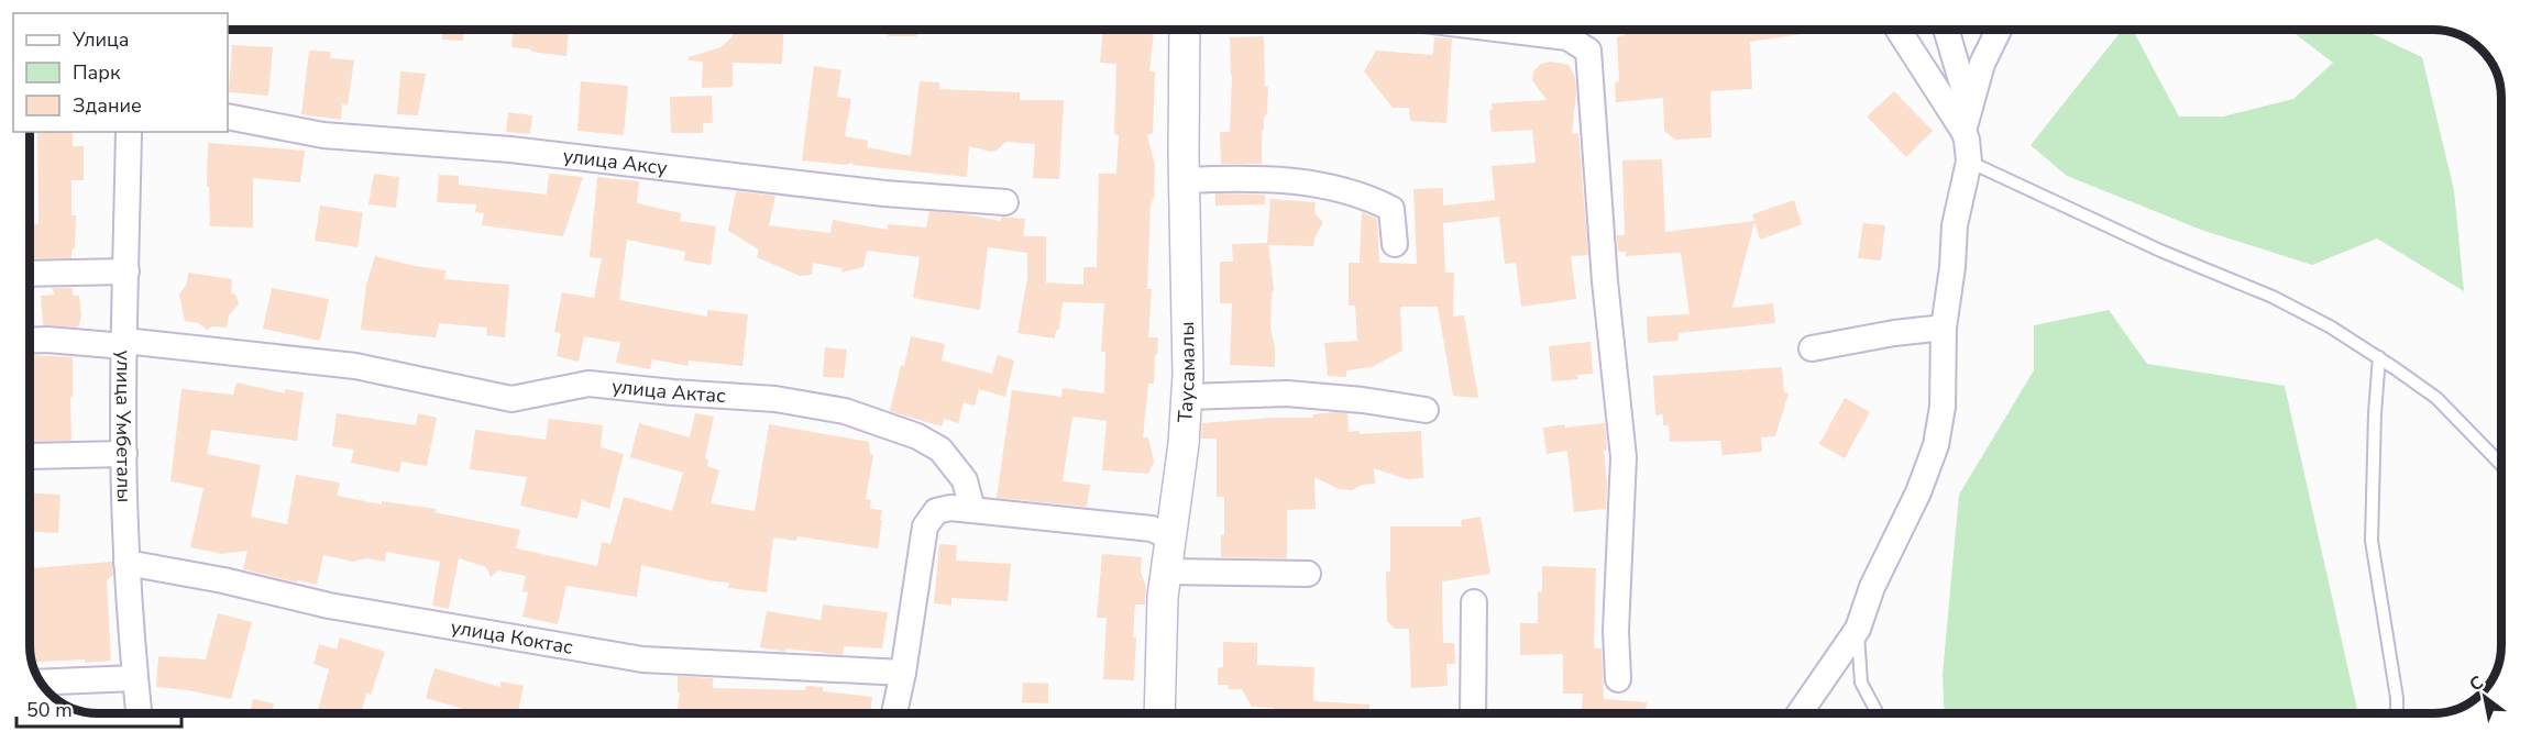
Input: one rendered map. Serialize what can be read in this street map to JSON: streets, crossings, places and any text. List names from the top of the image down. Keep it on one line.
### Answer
{"streets":{"street":["улица Аксу","Таусамалы","улица Актас","улица Умбеталы","улица Коктас"]},"crossings":[["улица Актас","улица Умбеталы"],["улица Умбеталы","улица Коктас"]],"legend":["Улица","Парк","Здание"],"scale_bar":"50 m","north":"top left"}
